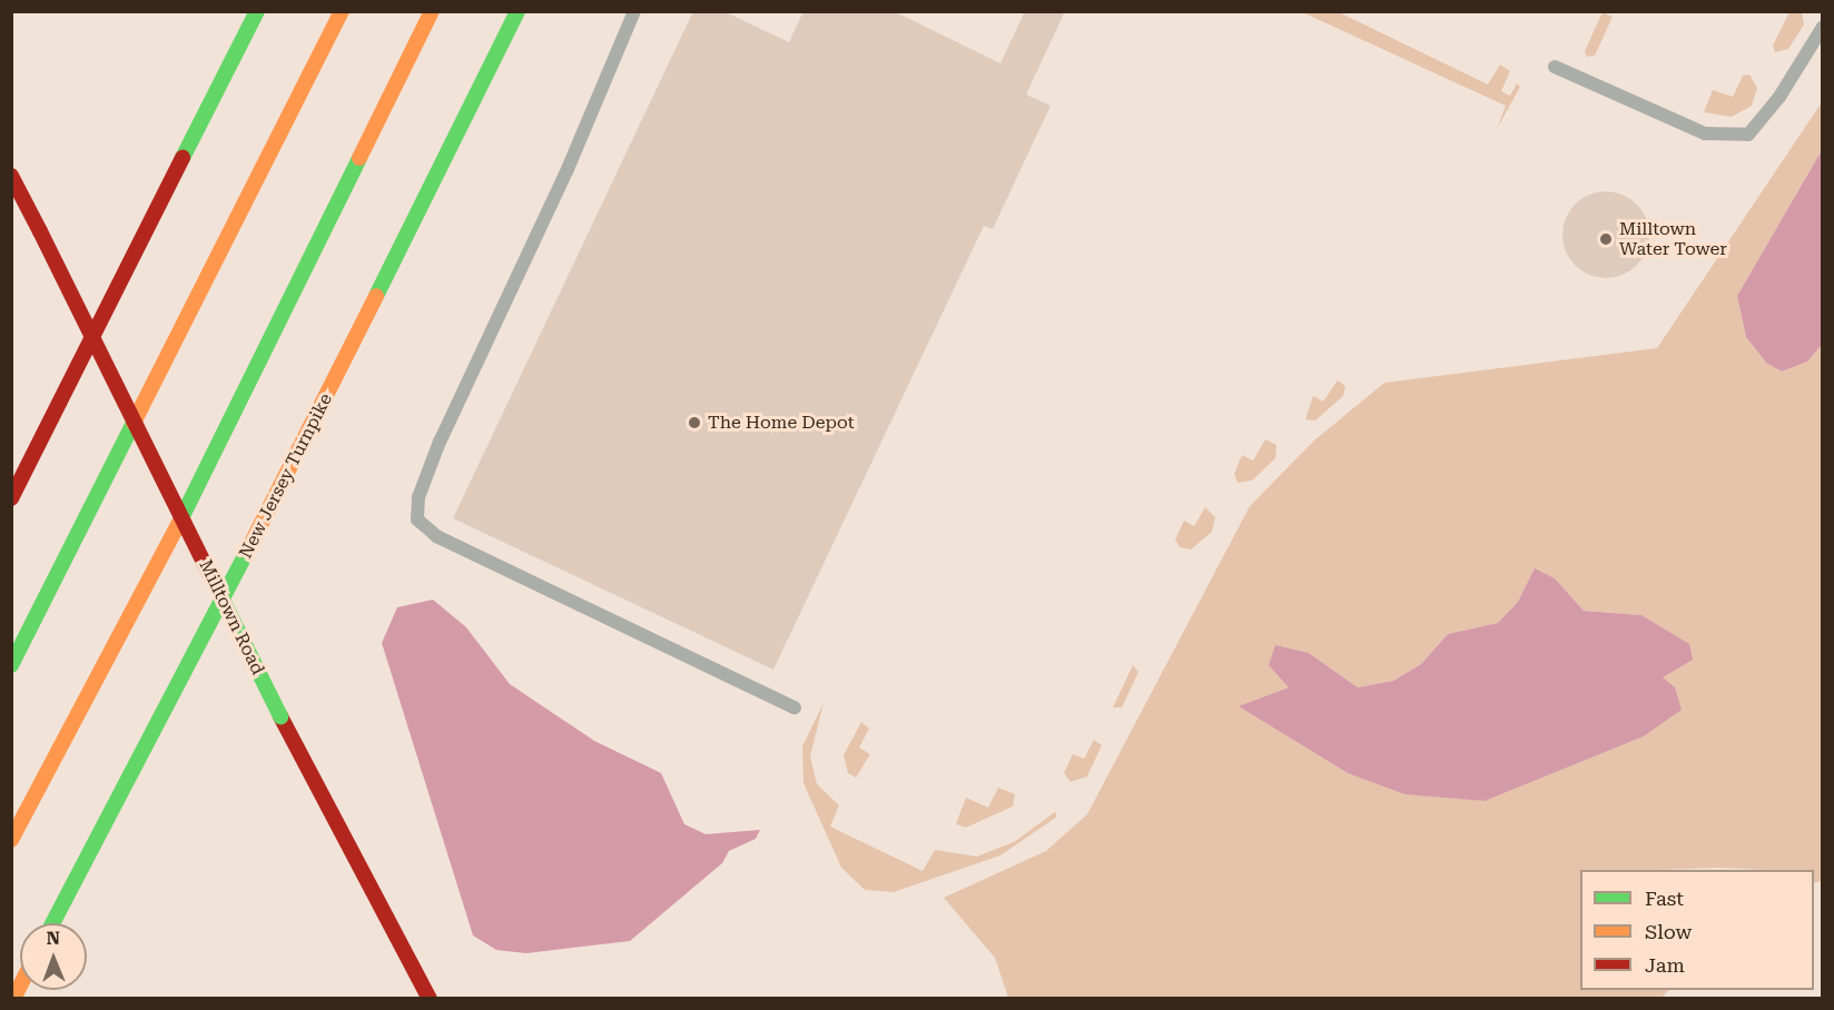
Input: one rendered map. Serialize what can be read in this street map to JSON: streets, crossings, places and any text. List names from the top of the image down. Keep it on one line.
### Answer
{"streets":{"main road":["New Jersey Turnpike","Milltown Road"]},"places":["Milltown Water Tower","The Home Depot"],"legend":["Fast","Slow","Jam"],"north":"top"}
